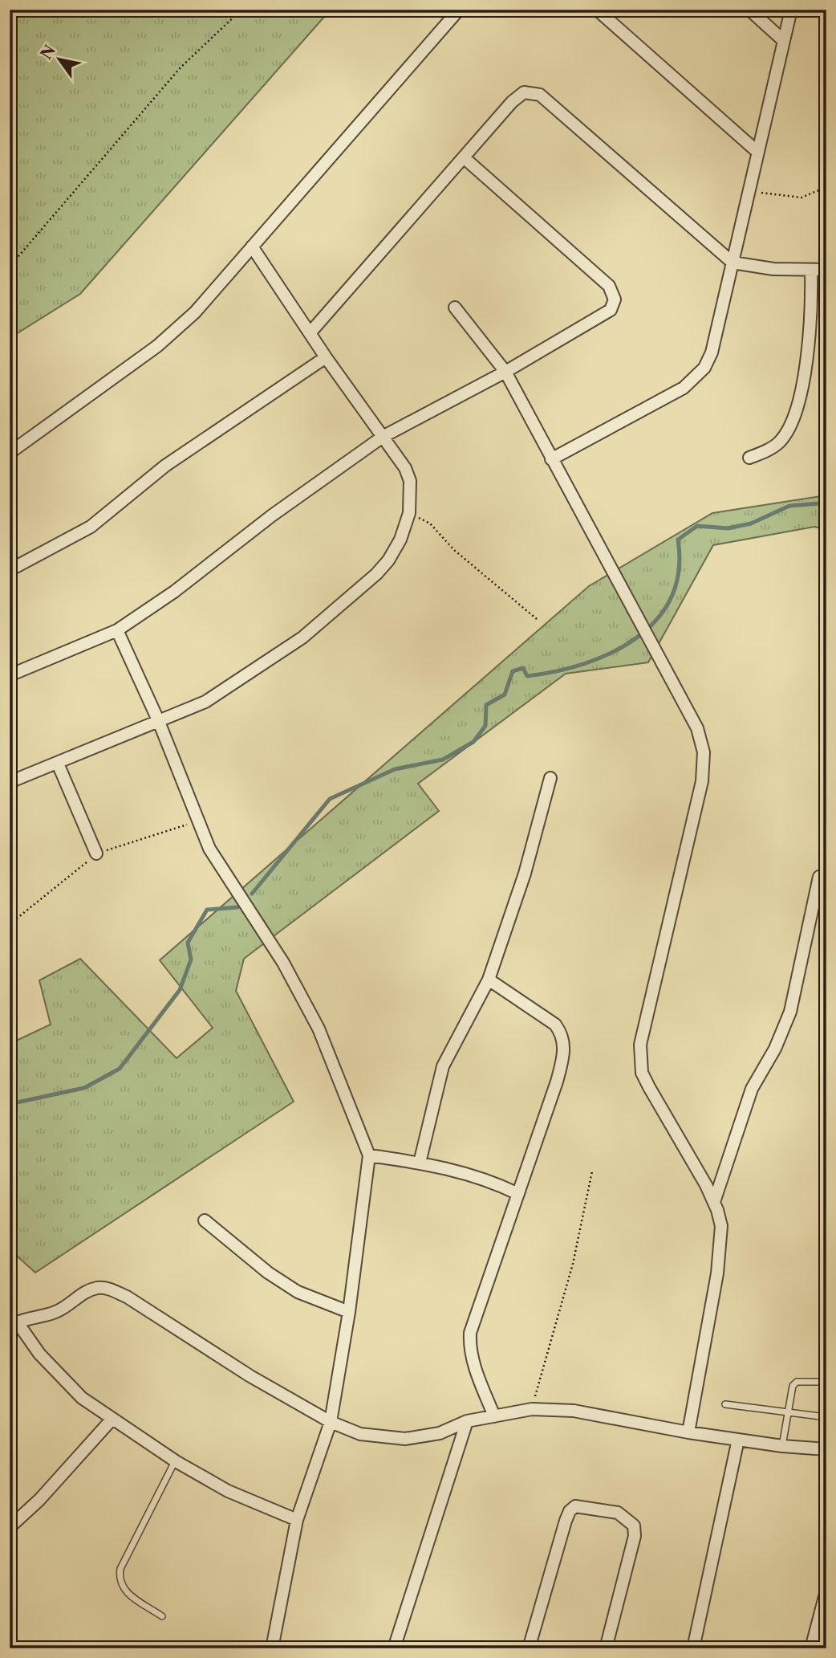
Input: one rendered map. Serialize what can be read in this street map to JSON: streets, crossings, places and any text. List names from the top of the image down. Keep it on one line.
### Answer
{"north":"top left"}
